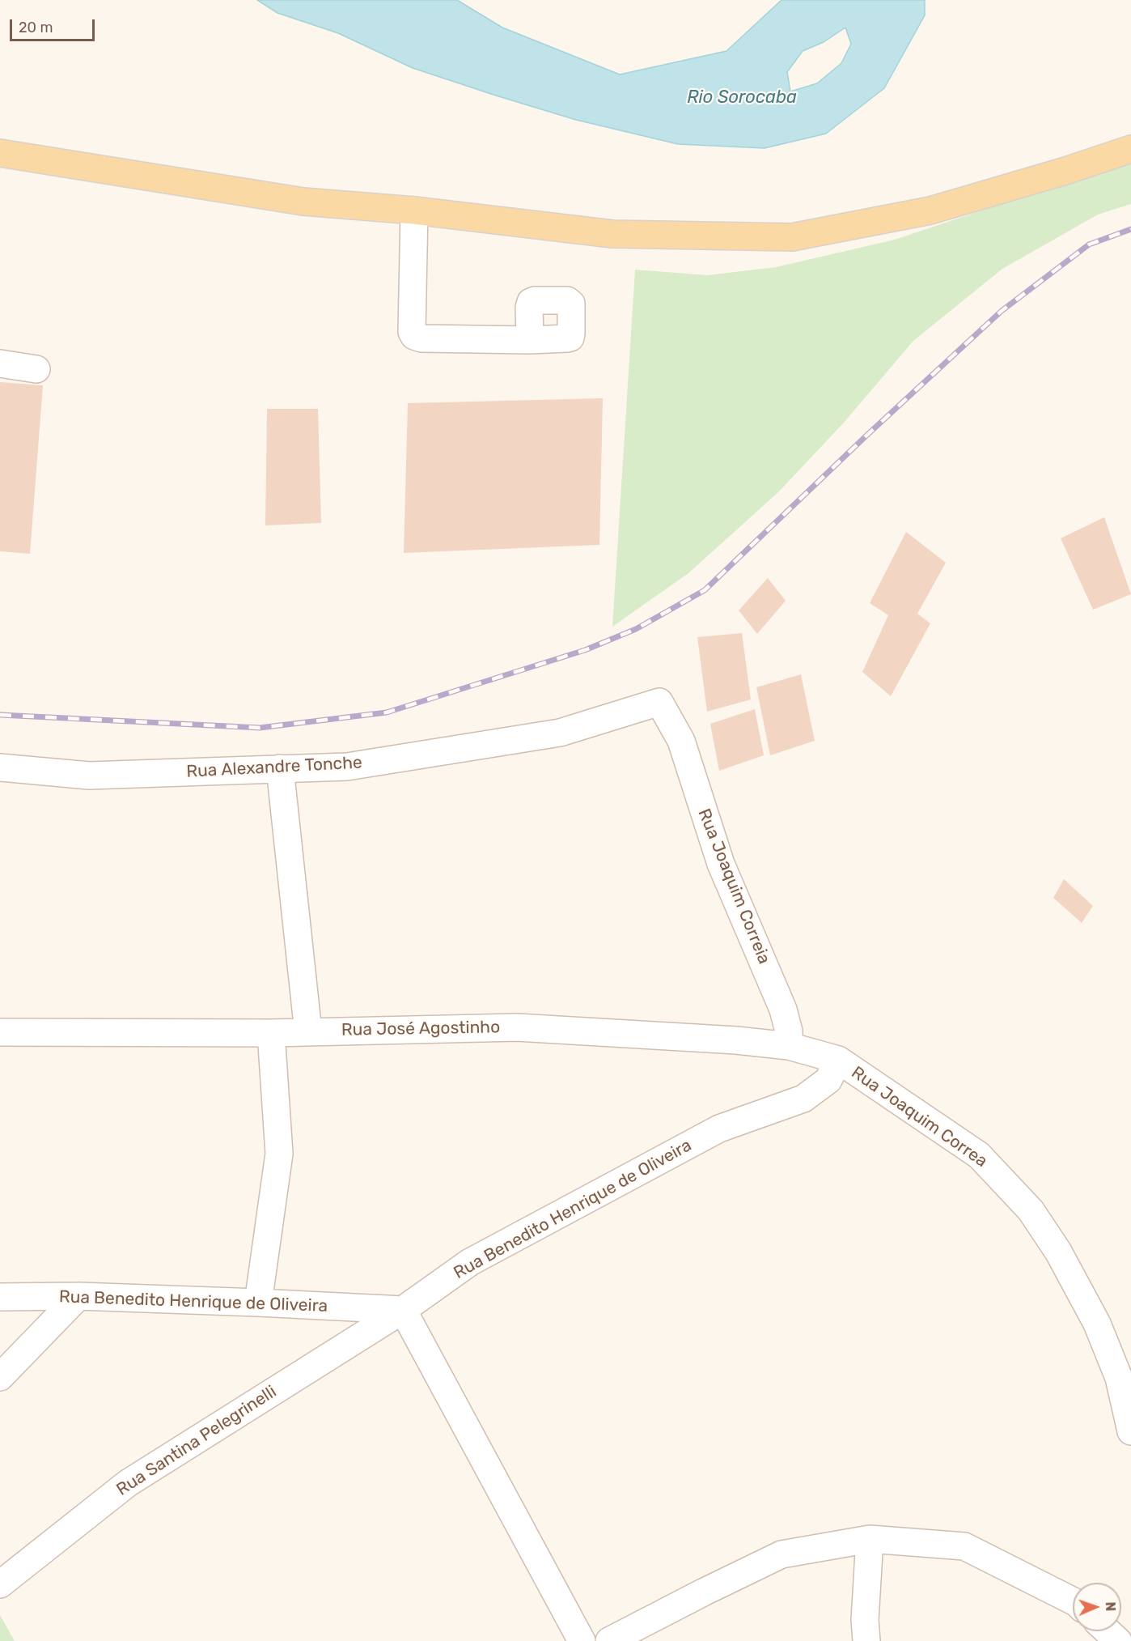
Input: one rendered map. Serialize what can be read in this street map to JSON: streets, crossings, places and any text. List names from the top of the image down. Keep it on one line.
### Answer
{"streets":{"street":["Rua Alexandre Tonche","Rua Joaquim Correia","Rua José Agostinho","Rua Joaquim Correa","Rua Benedito Henrique de Oliveira","Rua Santina Pelegrinelli"]},"crossings":[["Rua Alexandre Tonche","Rua Joaquim Correia"],["Rua Joaquim Correia","Rua José Agostinho"],["Rua José Agostinho","Rua Joaquim Correa"],["Rua José Agostinho","Rua Benedito Henrique de Oliveira"],["Rua Joaquim Correa","Rua Benedito Henrique de Oliveira"],["Rua Benedito Henrique de Oliveira","Rua Santina Pelegrinelli"]],"water":["Rio Sorocaba"],"scale_bar":"20 m","north":"right"}
